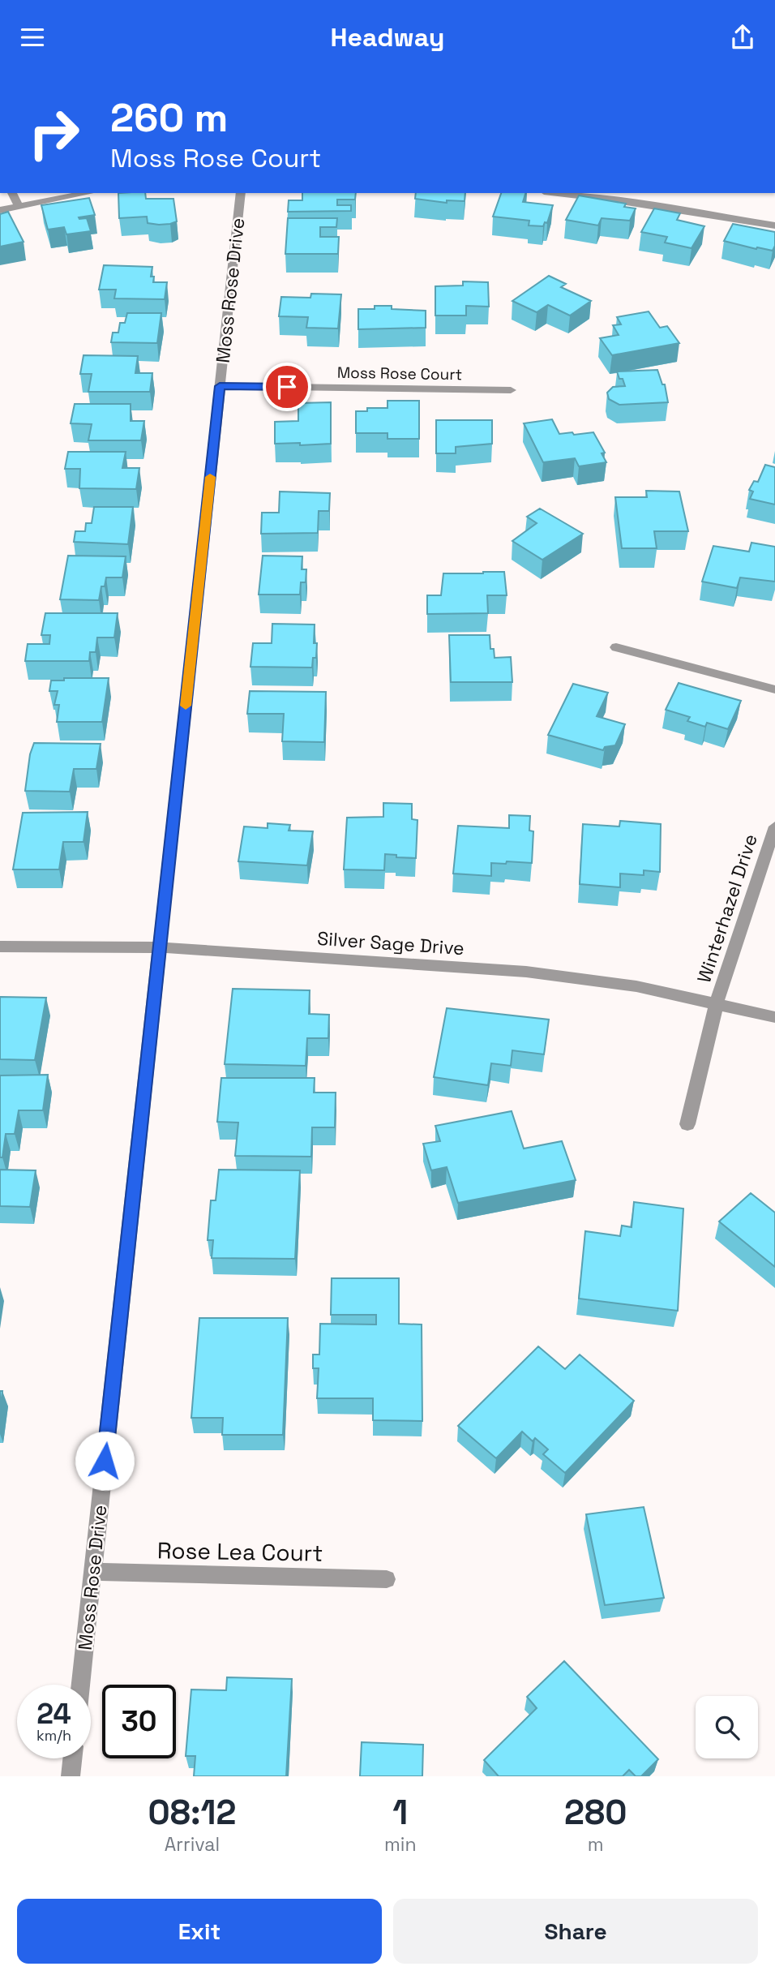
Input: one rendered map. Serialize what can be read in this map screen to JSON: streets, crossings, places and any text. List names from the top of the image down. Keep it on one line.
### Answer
{"streets":{"street":["Moss Rose Drive","Moss Rose Court","Winterhazel Drive","Silver Sage Drive","Rose Lea Court"]},"crossings":[["Moss Rose Drive","Moss Rose Court"],["Moss Rose Drive","Silver Sage Drive"],["Moss Rose Drive","Rose Lea Court"],["Winterhazel Drive","Silver Sage Drive"]],"page":{"header":"Headway","turn":["260 m","Moss Rose Court"],"speed":"24 km/h","limit":"30","eta":["08:12","Arrival","1","min","280","m"],"buttons":["Exit","Share"]}}
